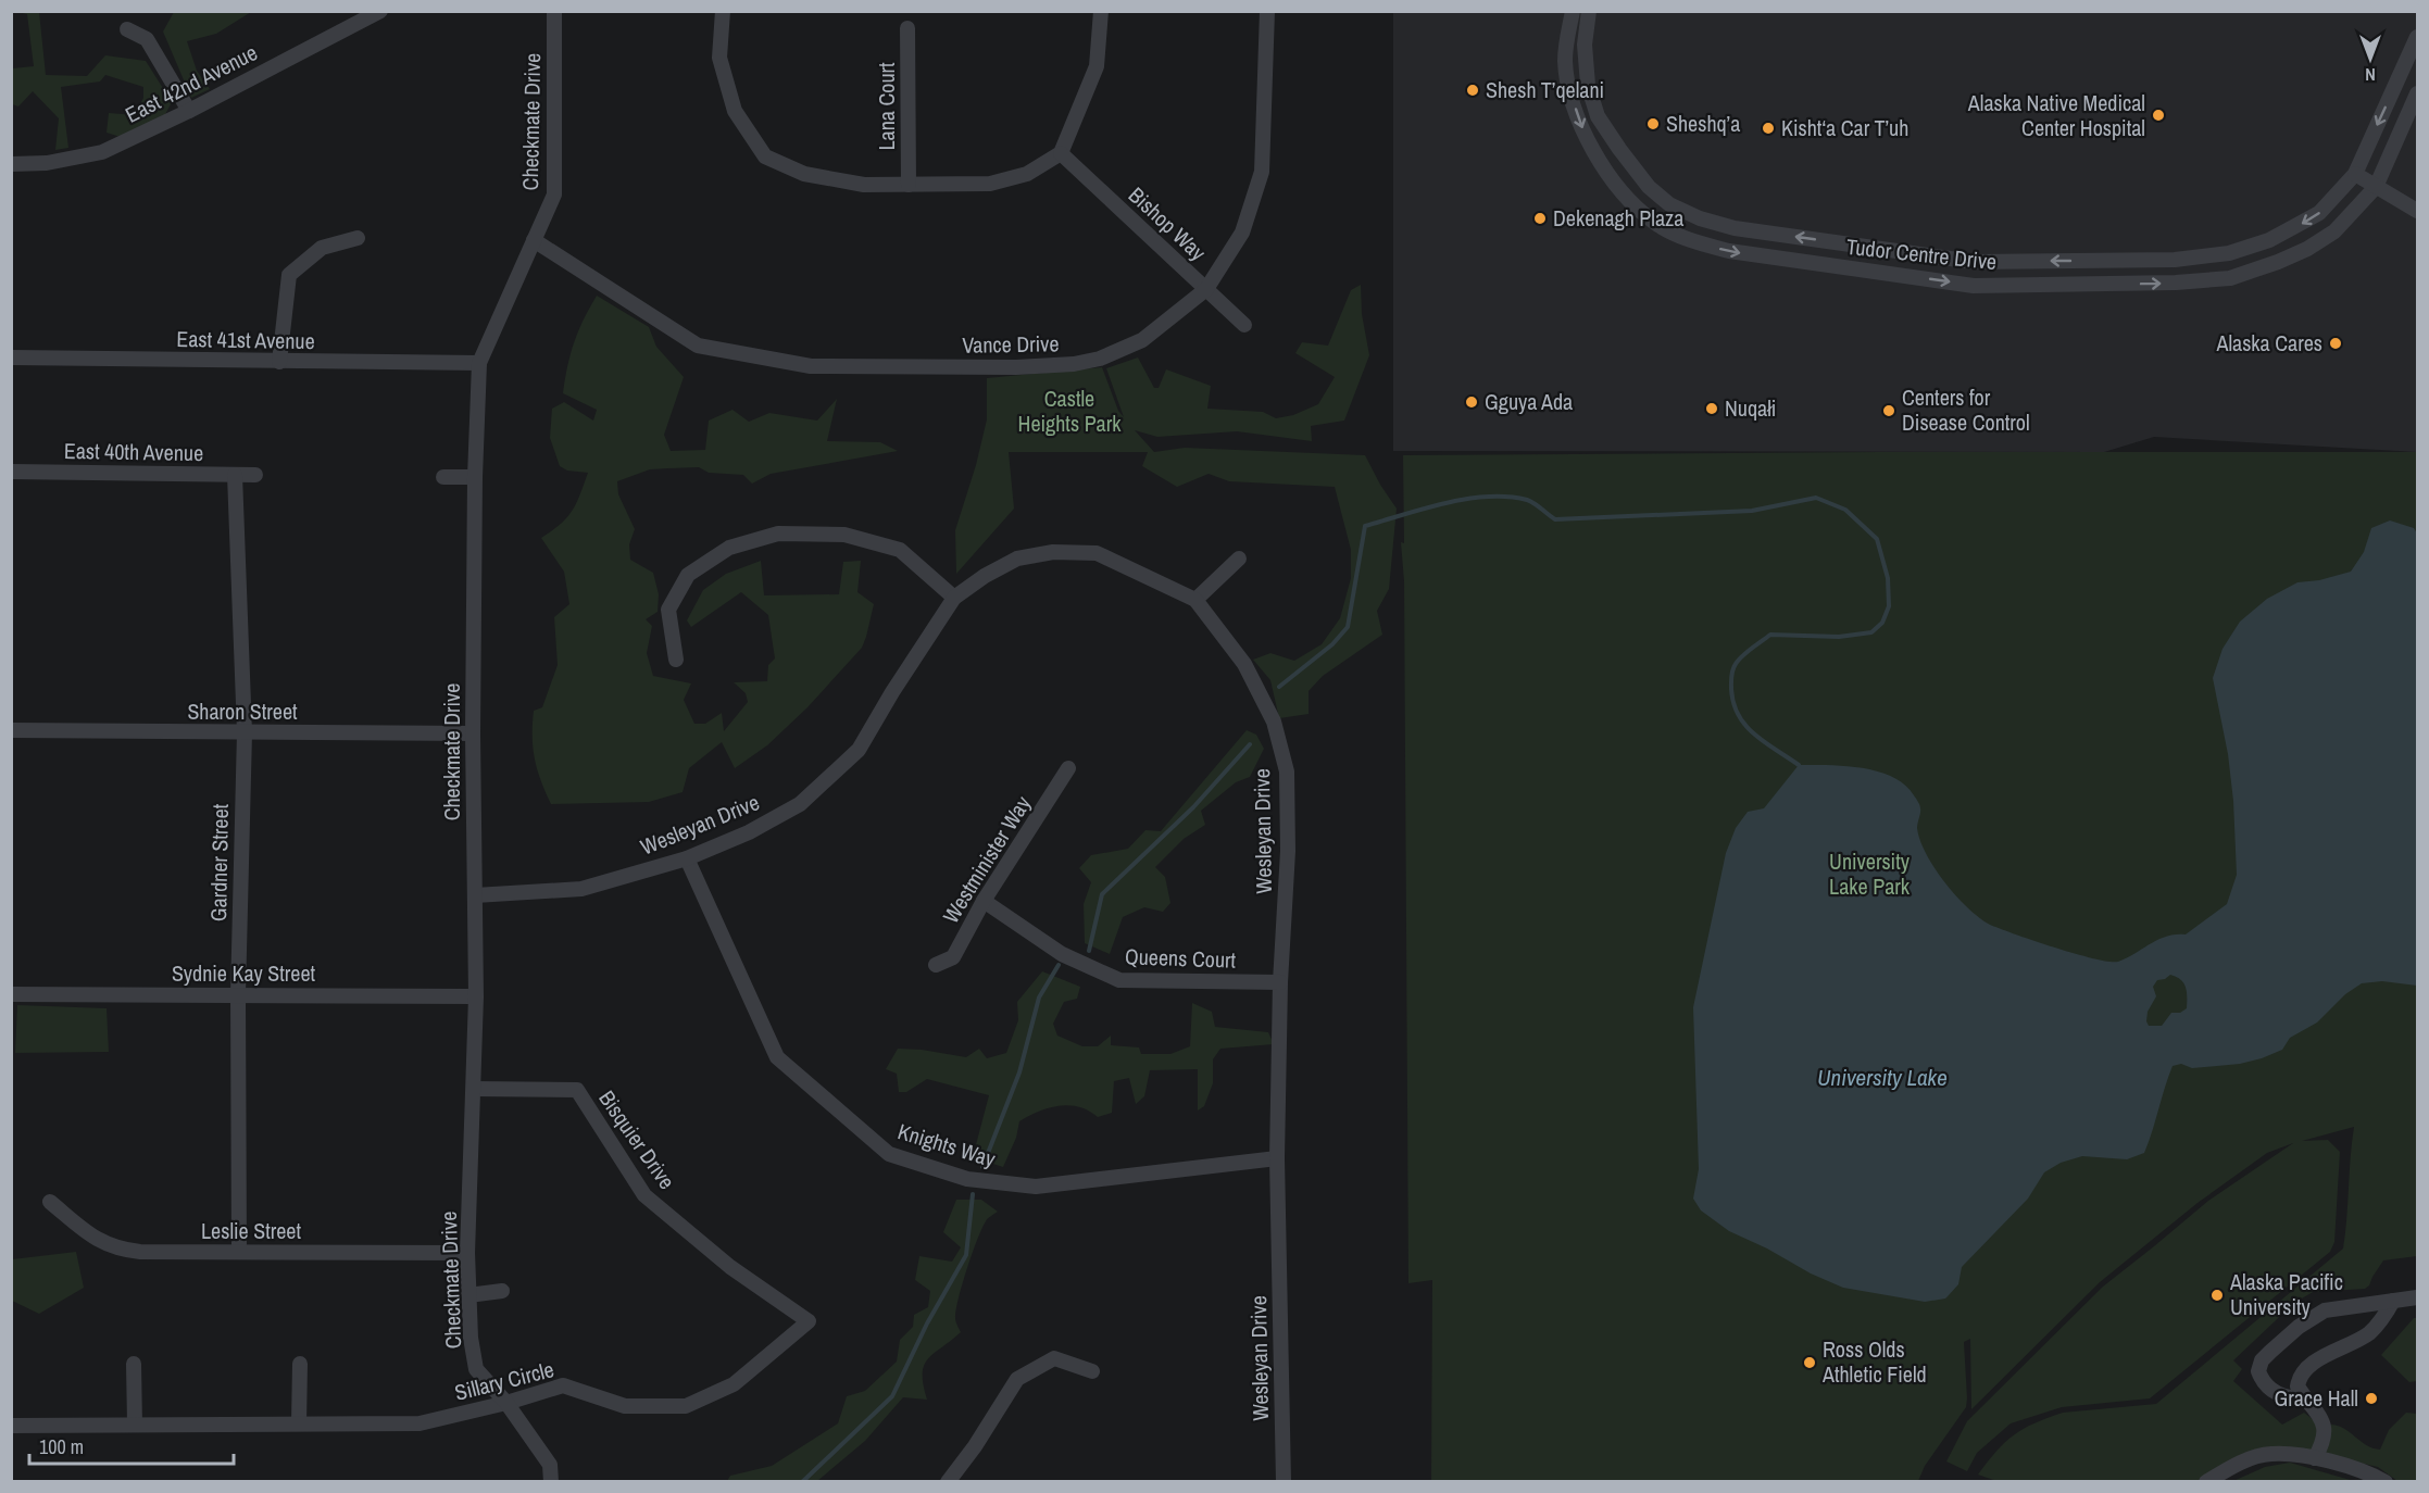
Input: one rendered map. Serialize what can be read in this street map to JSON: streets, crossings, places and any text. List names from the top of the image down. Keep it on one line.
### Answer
{"streets":{"street":["East 42nd Avenue","Lana Court","Checkmate Drive","Bishop Way","Tudor Centre Drive","East 41st Avenue","Vance Drive","East 40th Avenue","Sharon Street","Wesleyan Drive","Westminister Way","Gardner Street","Queens Court","Sydnie Kay Street","Bisquier Drive","Knights Way","Leslie Street","Sillary Circle"]},"crossings":[["Checkmate Drive","East 41st Avenue"],["Checkmate Drive","Vance Drive"],["Checkmate Drive","Sharon Street"],["Checkmate Drive","Wesleyan Drive"],["Checkmate Drive","Sydnie Kay Street"],["Checkmate Drive","Bisquier Drive"],["Checkmate Drive","Leslie Street"],["Checkmate Drive","Sillary Circle"],["Bishop Way","Vance Drive"],["East 40th Avenue","Gardner Street"],["Sharon Street","Gardner Street"],["Wesleyan Drive","Queens Court"],["Wesleyan Drive","Knights Way"],["Westminister Way","Queens Court"],["Gardner Street","Sydnie Kay Street"],["Gardner Street","Leslie Street"],["Bisquier Drive","Sillary Circle"]],"water":["University Lake"],"parks":["Castle Heights Park","University Lake Park"],"places":["Shesh T’qelani","Alaska Native Medical Center Hospital","Sheshq’a","Kisht‘a Car T’uh","Dekenagh Plaza","Alaska Cares","Gguya Ada","Nuqałi","Centers for Disease Control","Alaska Pacific University","Ross Olds Athletic Field","Grace Hall"],"scale_bar":"100 m","north":"bottom"}
